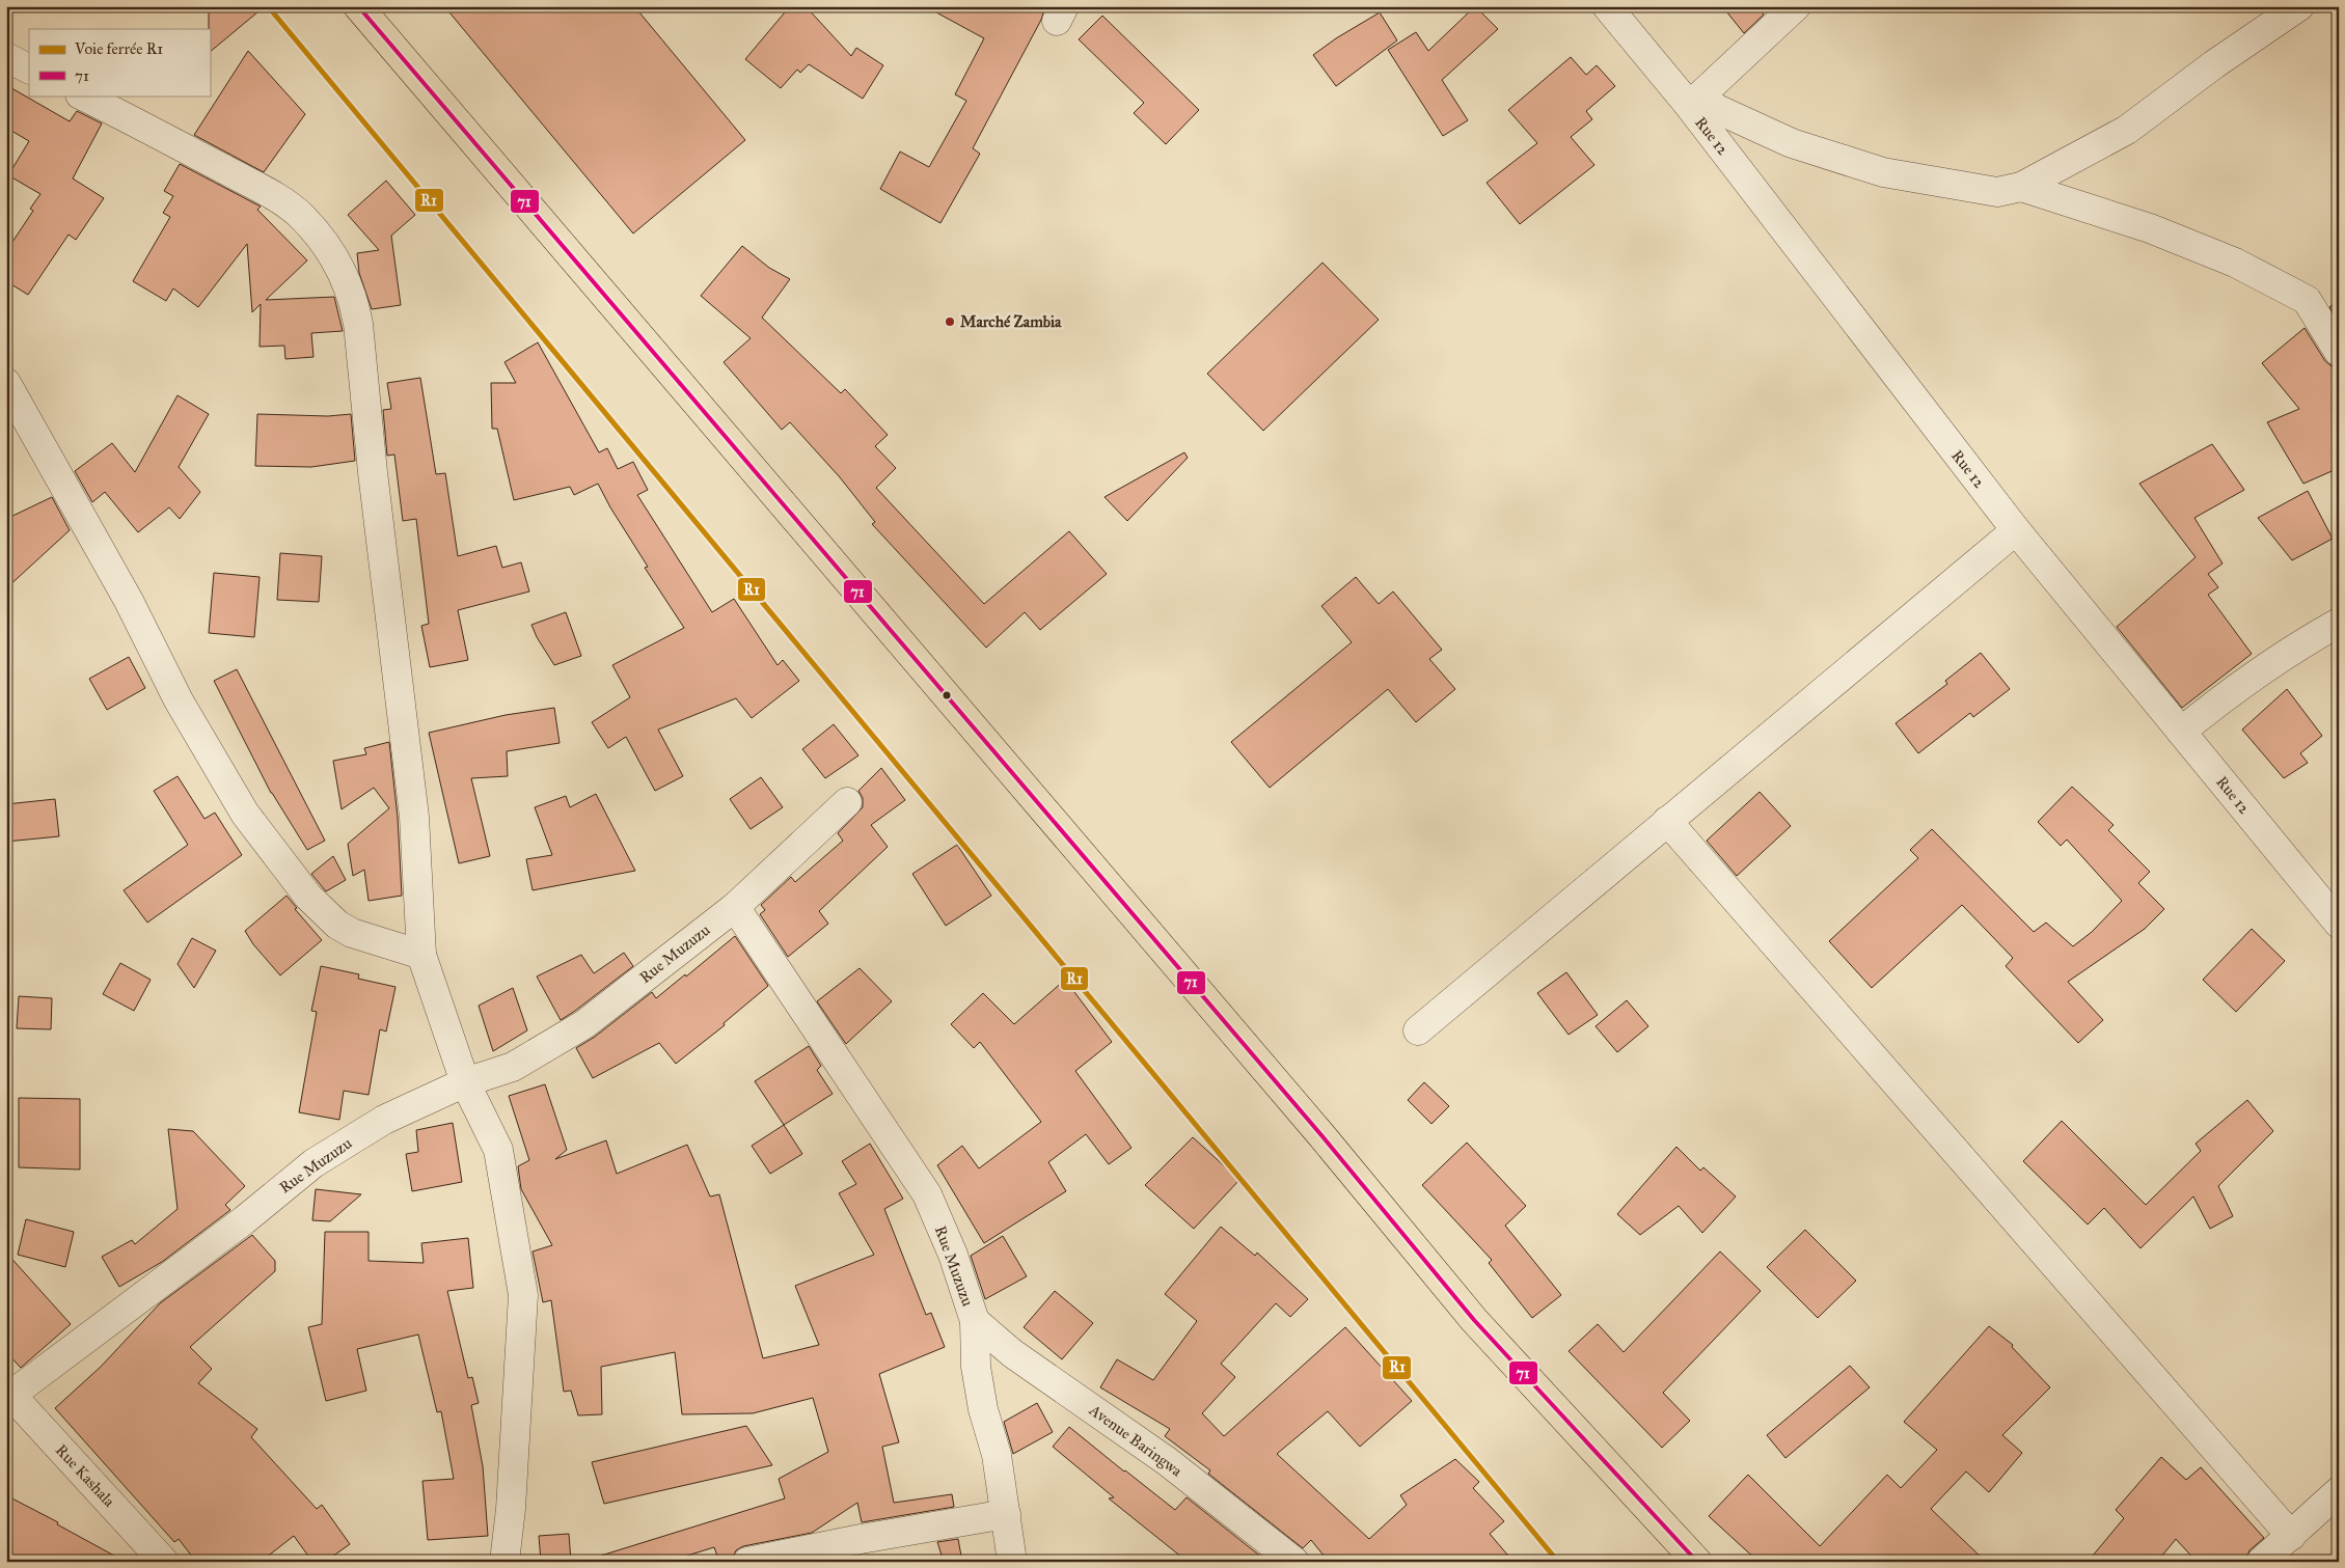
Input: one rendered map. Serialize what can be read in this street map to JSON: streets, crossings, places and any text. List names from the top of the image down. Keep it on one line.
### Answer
{"streets":{"street":["Rue 12","Rue Muzuzu","Avenue Baringwa","Rue Kashala"]},"crossings":[["Rue Muzuzu","Avenue Baringwa"],["Rue Muzuzu","Rue Kashala"]],"places":["Marché Zambia"],"lines":["rail line R1","transit line 71"],"legend":["Voie ferrée R1","71"]}
